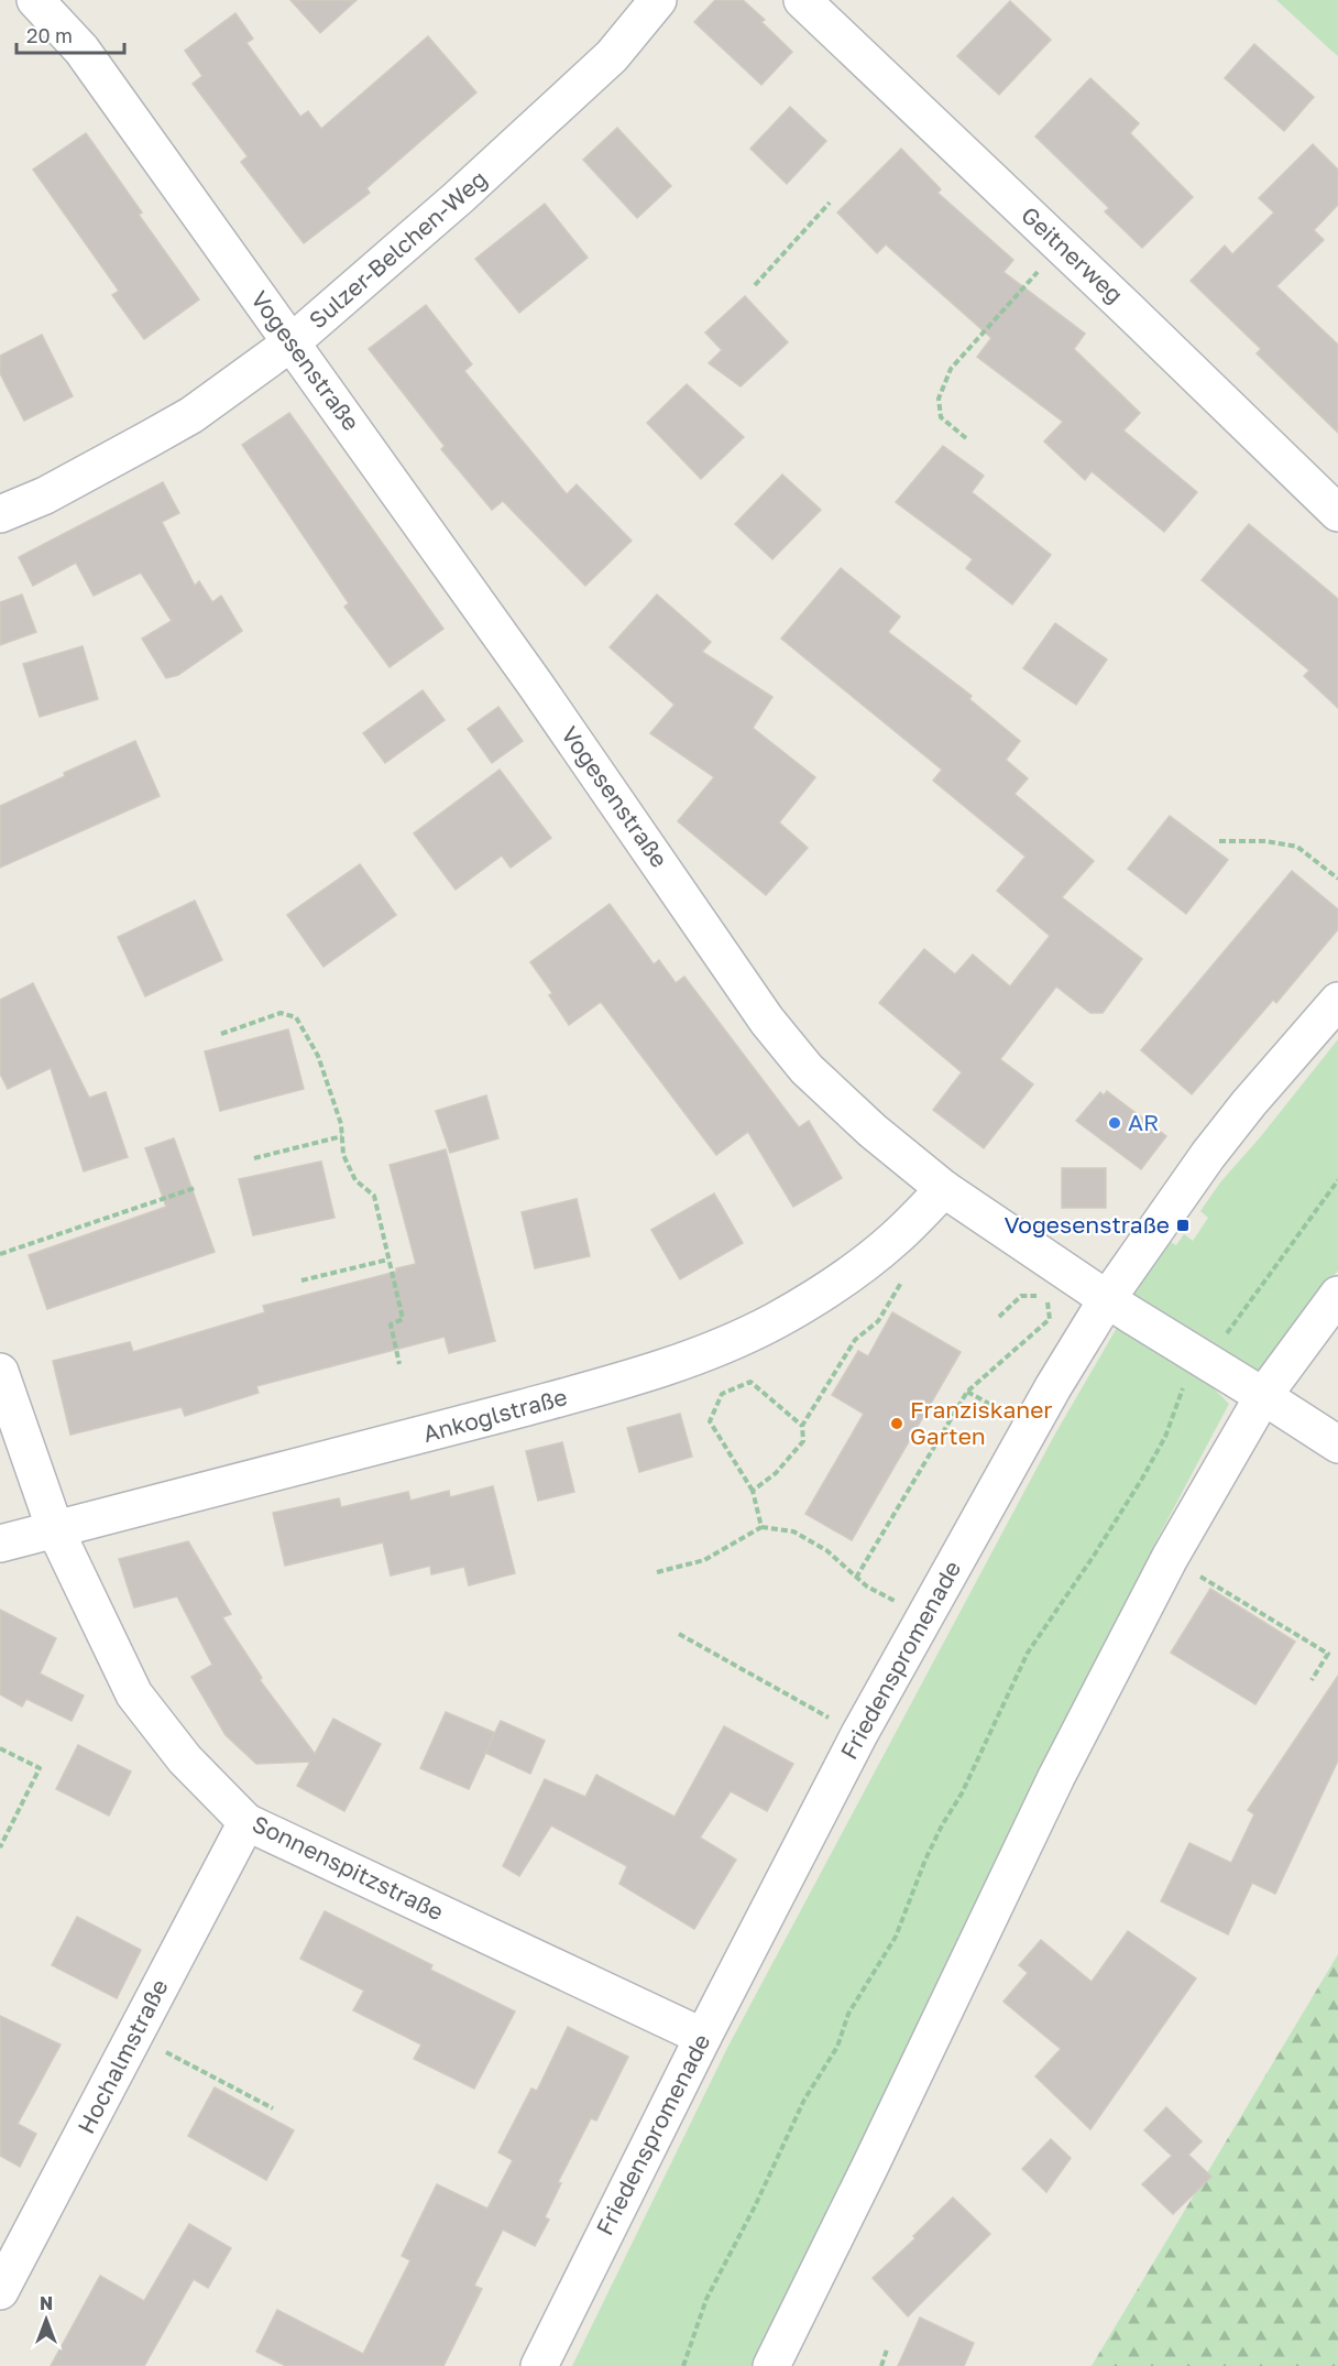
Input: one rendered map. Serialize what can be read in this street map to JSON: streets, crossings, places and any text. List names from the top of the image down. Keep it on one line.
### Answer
{"streets":{"street":["Sulzer-Belchen-Weg","Geitnerweg","Vogesenstraße","Ankoglstraße","Friedenspromenade","Sonnenspitzstraße","Hochalmstraße"]},"crossings":[["Sulzer-Belchen-Weg","Vogesenstraße"],["Vogesenstraße","Ankoglstraße"],["Vogesenstraße","Friedenspromenade"],["Ankoglstraße","Sonnenspitzstraße"],["Friedenspromenade","Sonnenspitzstraße"],["Sonnenspitzstraße","Hochalmstraße"]],"places":{"other":["AR","Franziskaner Garten"],"transit":["Vogesenstraße"]},"scale_bar":"20 m","north":"top"}
